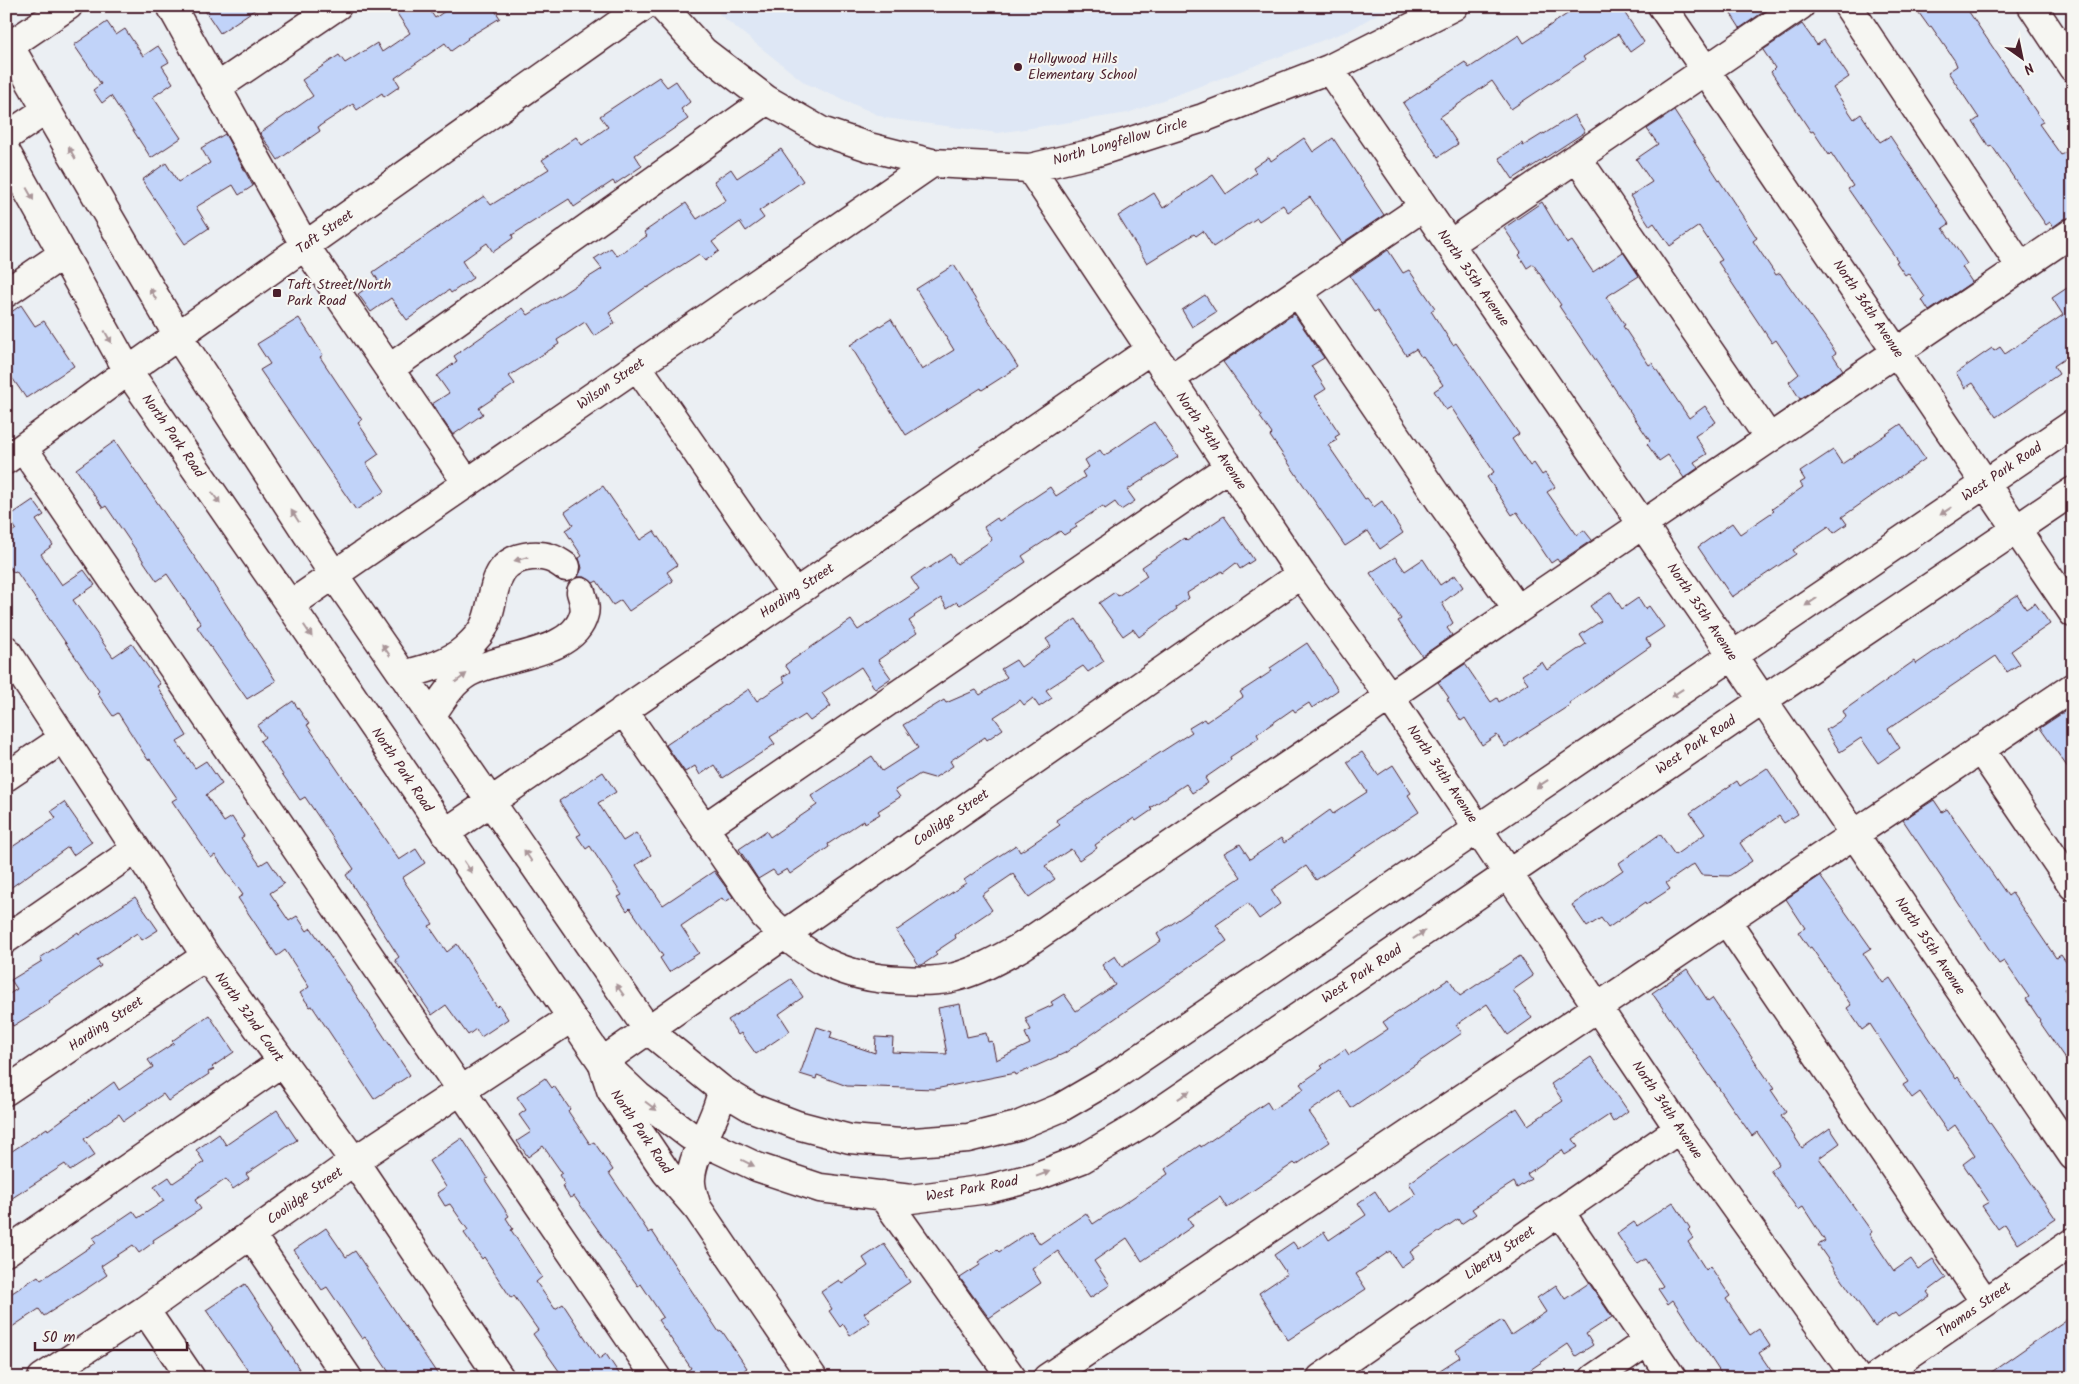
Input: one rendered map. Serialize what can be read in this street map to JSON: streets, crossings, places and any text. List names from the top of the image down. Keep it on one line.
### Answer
{"streets":{"street":["North Longfellow Circle","Taft Street","North 35th Avenue","North 36th Avenue","Wilson Street","North Park Road","North 34th Avenue","West Park Road","Harding Street","Coolidge Street","North 32nd Court","Liberty Street","Thomas Street"]},"crossings":[["North Longfellow Circle","North 35th Avenue"],["North Longfellow Circle","Wilson Street"],["North Longfellow Circle","North 34th Avenue"],["Taft Street","North Park Road"],["North 35th Avenue","West Park Road"],["North 36th Avenue","West Park Road"],["Wilson Street","North Park Road"],["North Park Road","West Park Road"],["North Park Road","Harding Street"],["North Park Road","Coolidge Street"],["North 34th Avenue","West Park Road"],["North 34th Avenue","Harding Street"],["North 34th Avenue","Coolidge Street"],["North 34th Avenue","Liberty Street"],["West Park Road","Coolidge Street"],["Harding Street","North 32nd Court"],["Coolidge Street","North 32nd Court"]],"places":{"other":["Hollywood Hills Elementary School"],"transit":["Taft Street/North Park Road"]},"scale_bar":"50 m","north":"bottom right"}
